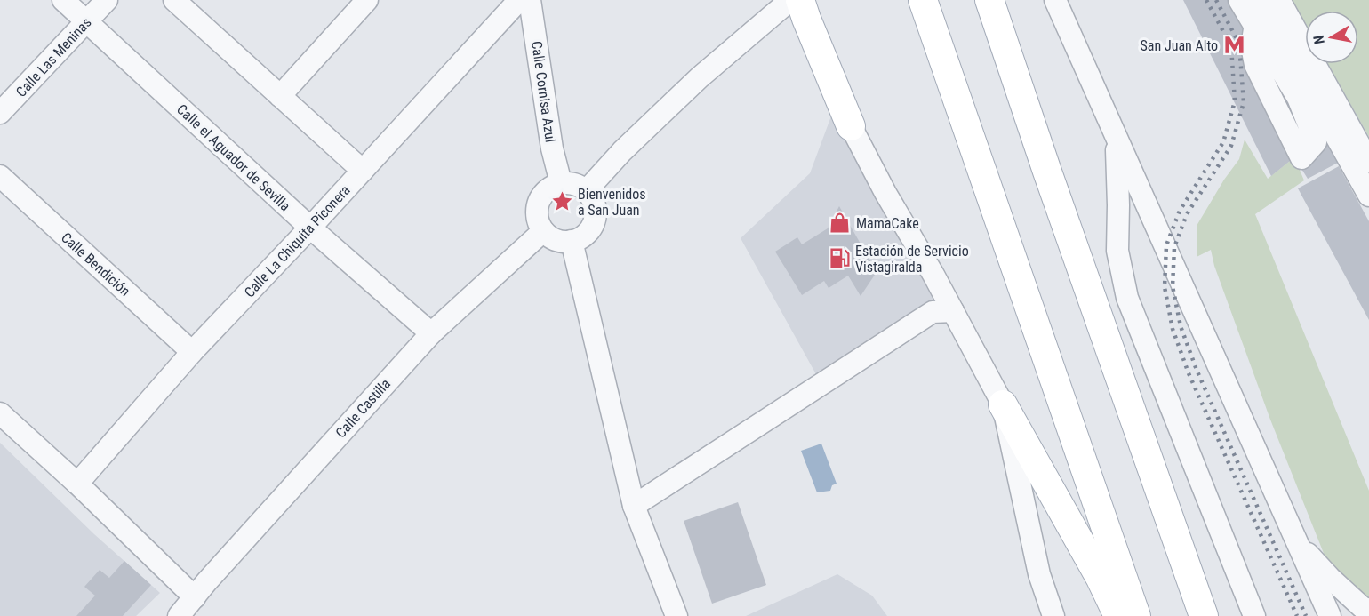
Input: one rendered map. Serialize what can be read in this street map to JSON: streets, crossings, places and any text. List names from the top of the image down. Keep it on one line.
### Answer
{"streets":{"street":["Calle Las Meninas","Calle Cornisa Azul","Calle el Aguador de Sevilla","Calle La Chiquita Piconera","Calle Bendición","Calle Castilla"]},"crossings":[["Calle Las Meninas","Calle el Aguador de Sevilla"],["Calle Cornisa Azul","Calle Castilla"],["Calle el Aguador de Sevilla","Calle La Chiquita Piconera"],["Calle el Aguador de Sevilla","Calle Castilla"],["Calle La Chiquita Piconera","Calle Bendición"]],"places":{"metro station":["San Juan Alto"],"place":["Bienvenidos a San Juan"],"shop":["MamaCake"],"fuel station":["Estación de Servicio Vistagiralda"]},"north":"left"}
